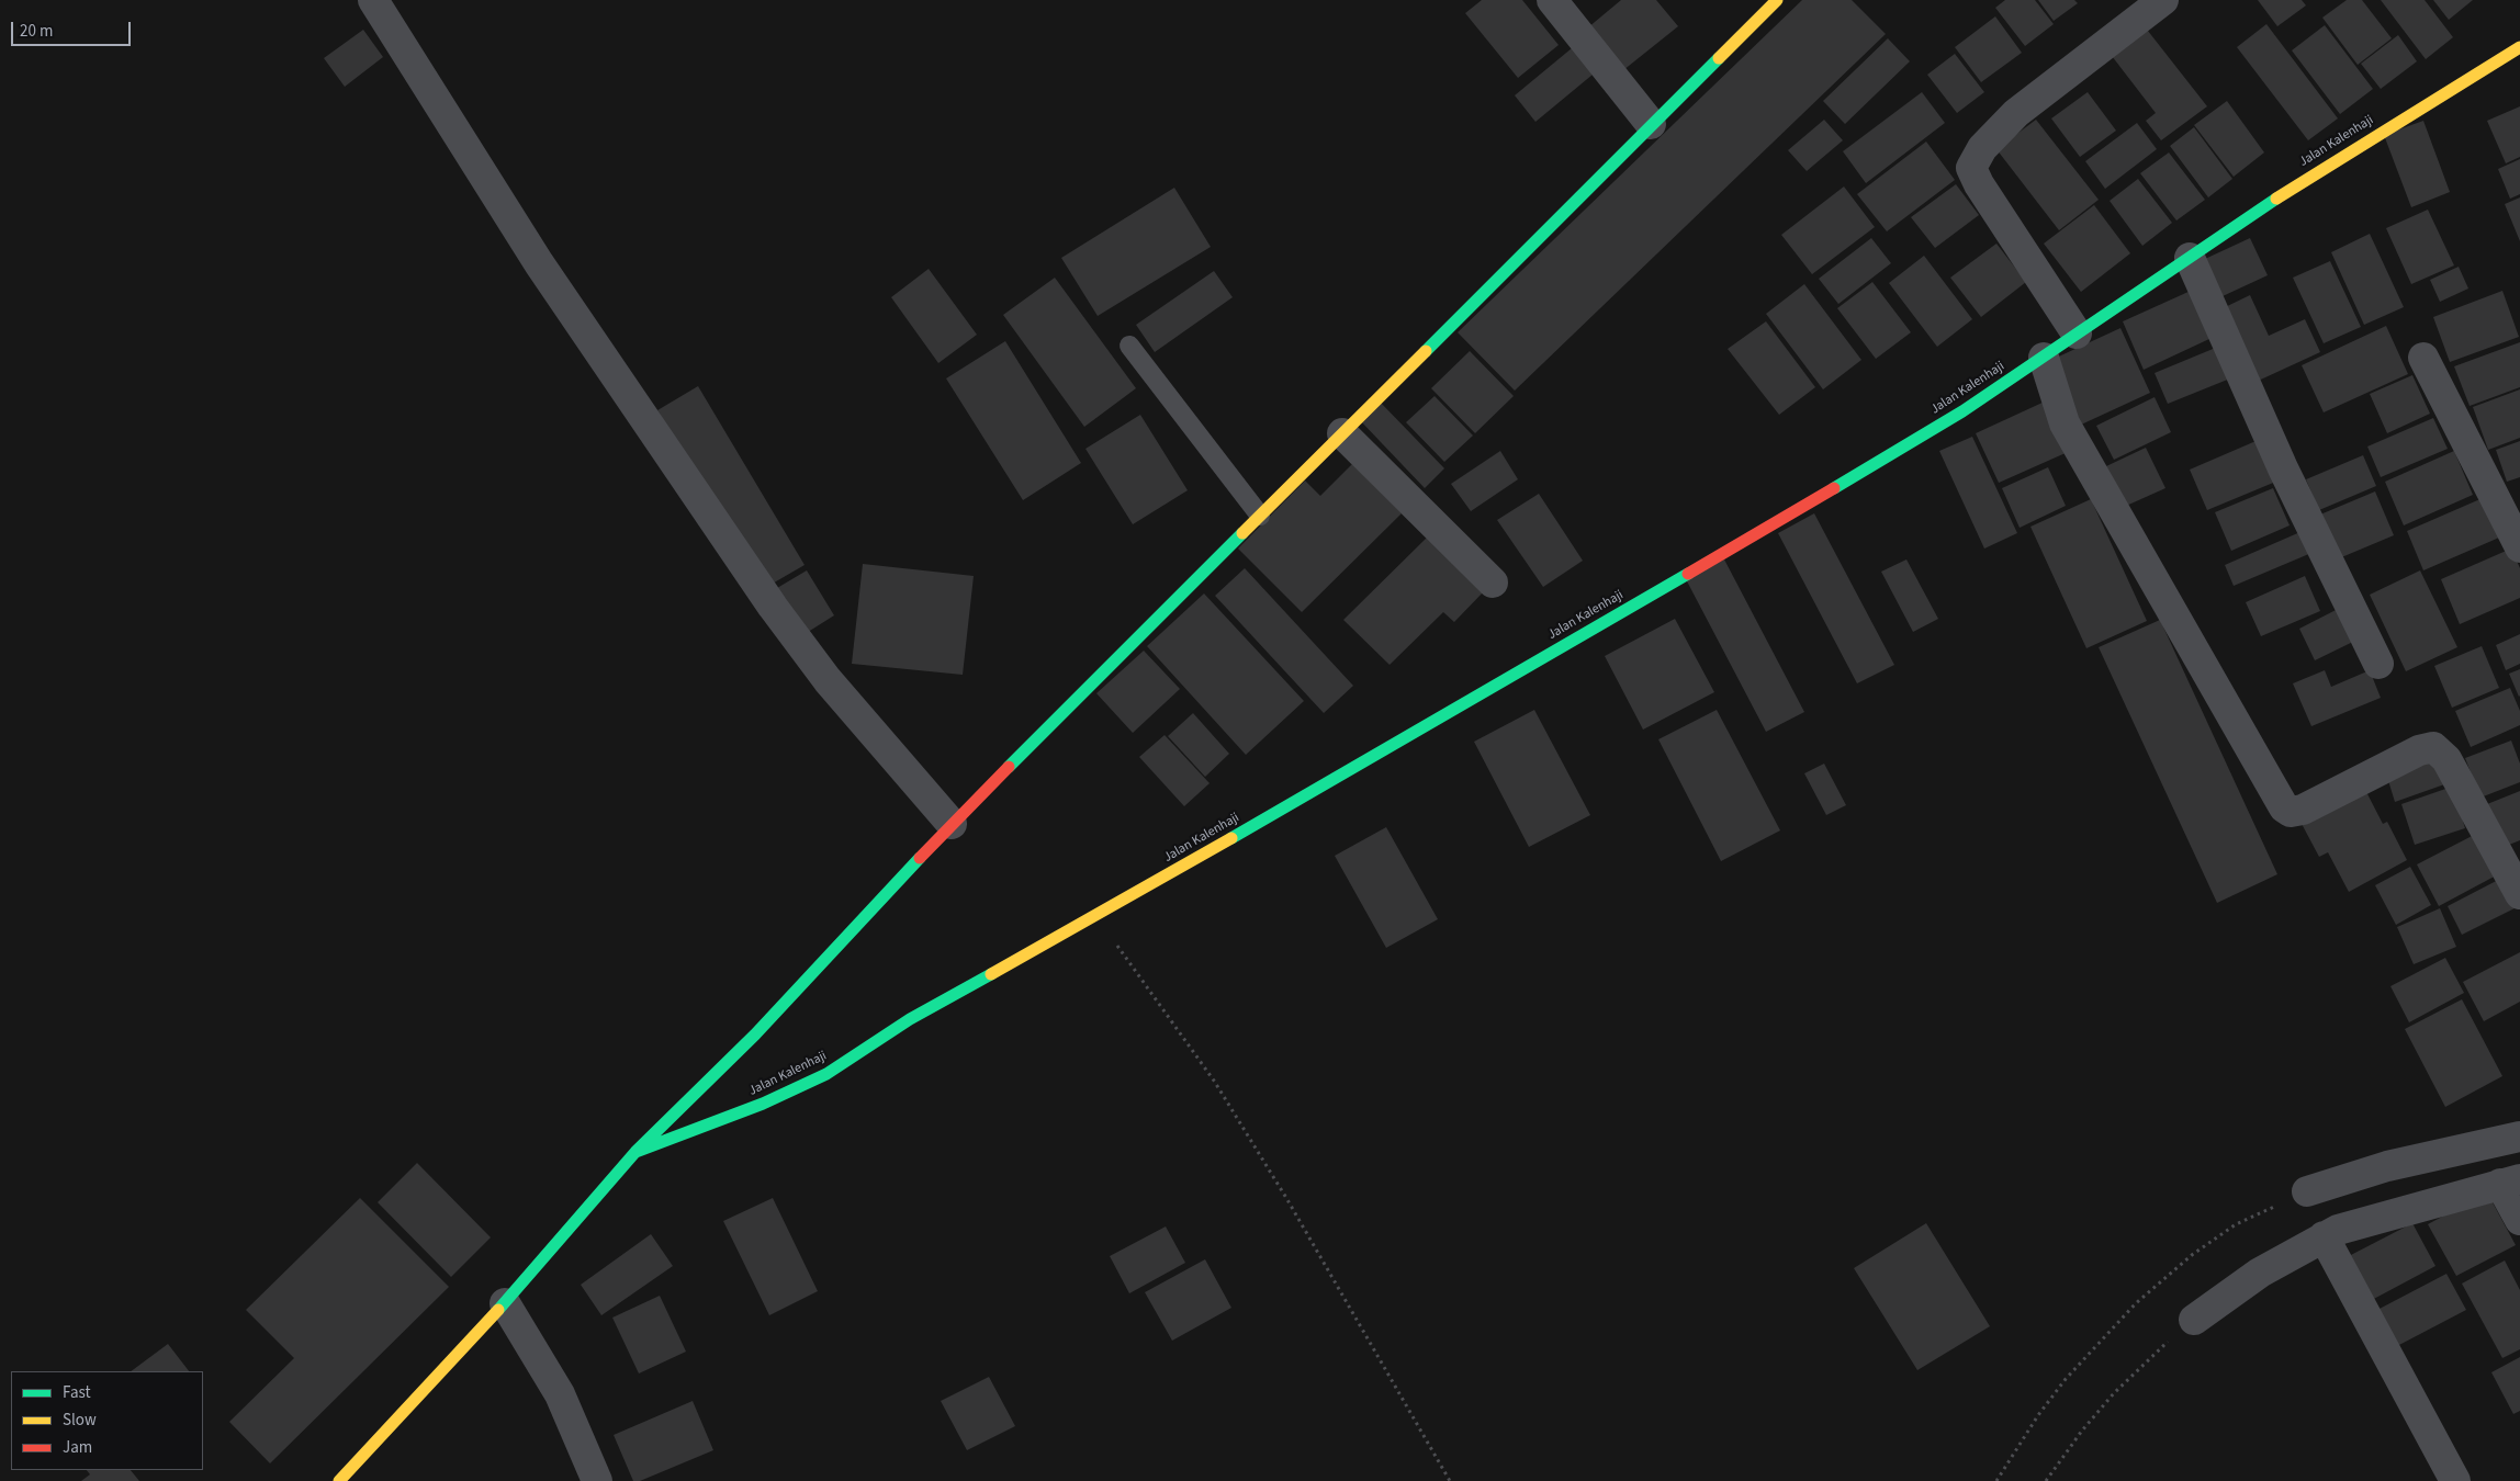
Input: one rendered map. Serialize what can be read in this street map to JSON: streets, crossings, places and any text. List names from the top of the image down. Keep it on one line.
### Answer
{"streets":{"street":["Jalan Kalenhaji"]},"legend":["Fast","Slow","Jam"],"scale_bar":"20 m"}
